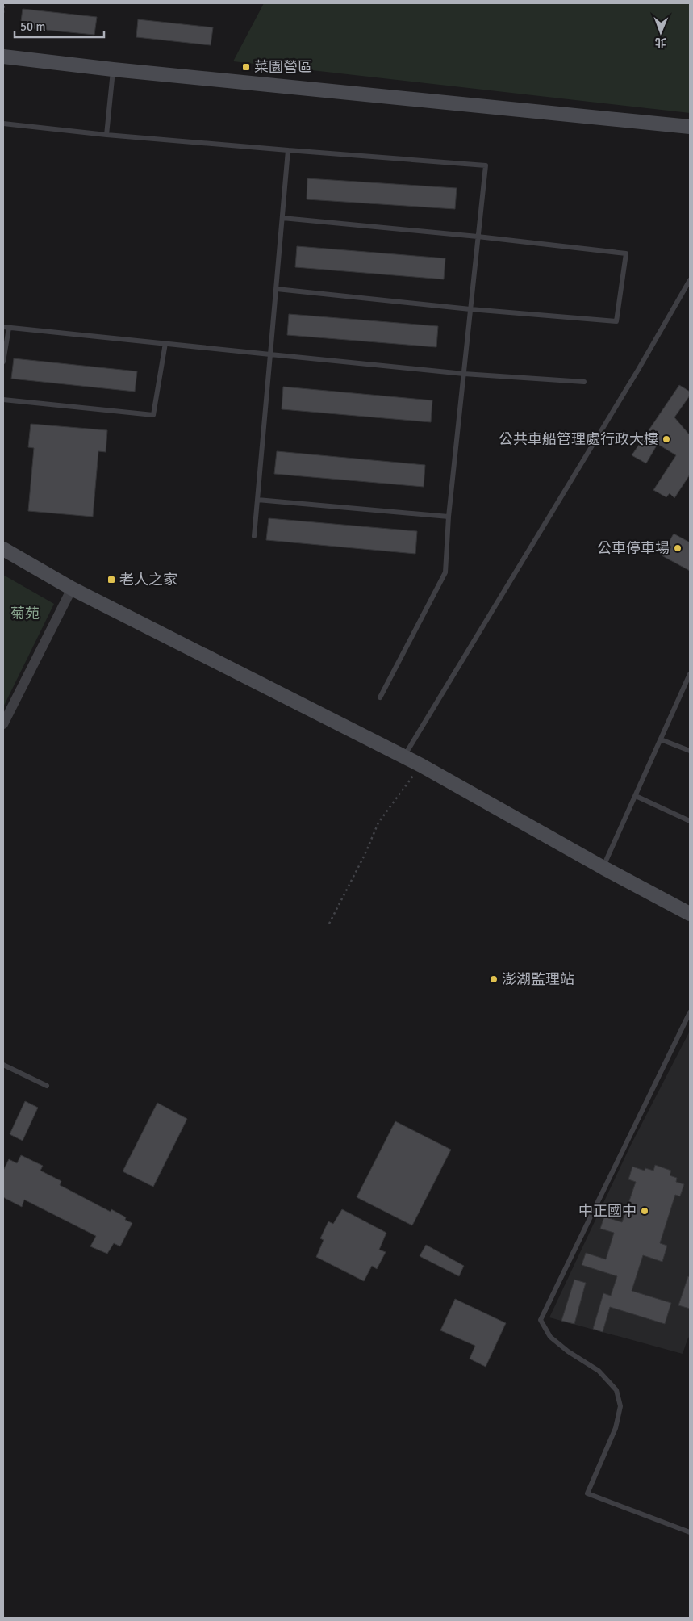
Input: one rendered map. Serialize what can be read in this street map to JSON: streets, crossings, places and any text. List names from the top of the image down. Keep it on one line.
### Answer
{"parks":["菊苑"],"places":{"transit":["菜園營區","老人之家"],"other":["公共車船管理處行政大樓","公車停車場","澎湖監理站","中正國中"]},"scale_bar":"50 m","north":"bottom"}
